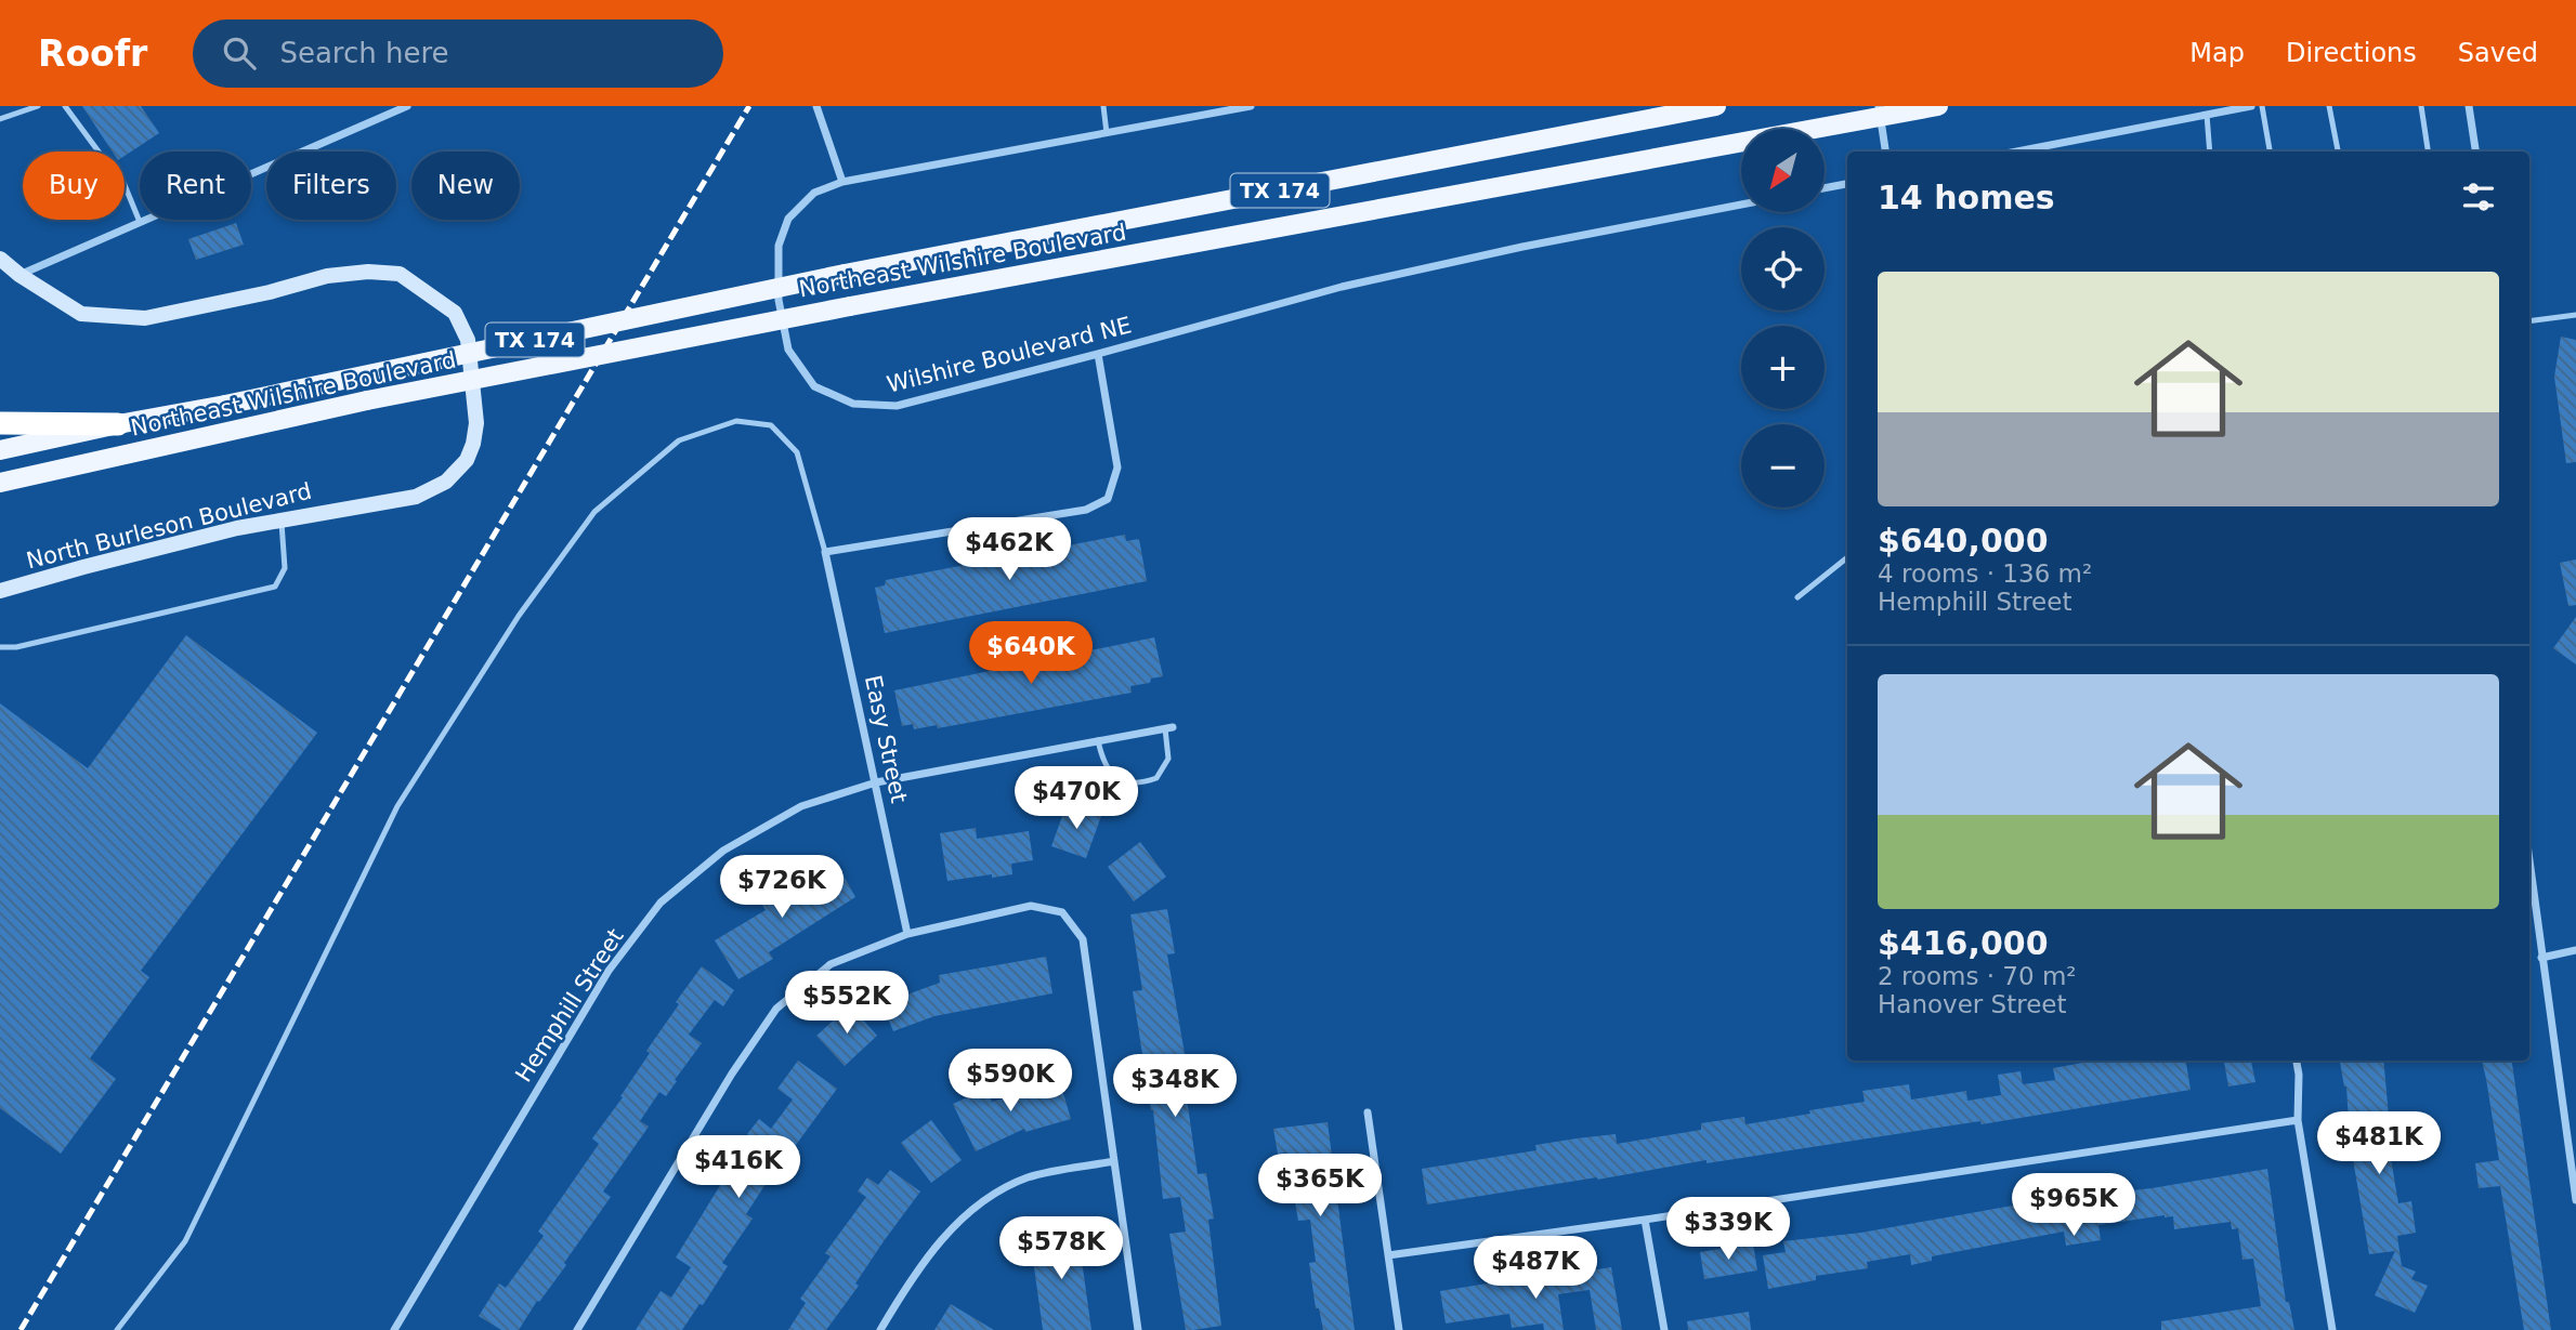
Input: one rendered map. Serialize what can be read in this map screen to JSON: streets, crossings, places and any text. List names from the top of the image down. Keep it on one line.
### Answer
{"streets":{"main road":["TX 174","Northeast Wilshire Boulevard","North Burleson Boulevard"],"street":["Wilshire Boulevard NE","Easy Street","Hemphill Street"]},"crossings":[["Easy Street","Hemphill Street"]],"north":"bottom left","page":{"header":"Roofr","search":"Search here","nav":["Map","Directions","Saved"],"map_buttons":["+","−"],"chip":["Buy","Rent","Filters","New"],"heading":"14 homes","list":[{"name":"$640,000","note":"4 rooms · 136 m² · Hemphill Street"},{"name":"$416,000","note":"2 rooms · 70 m² · Hanover Street"}],"price":["$462K","$640K","$470K","$726K","$552K","$590K","$348K","$481K","$416K","$365K","$965K","$339K","$578K","$487K"]}}
